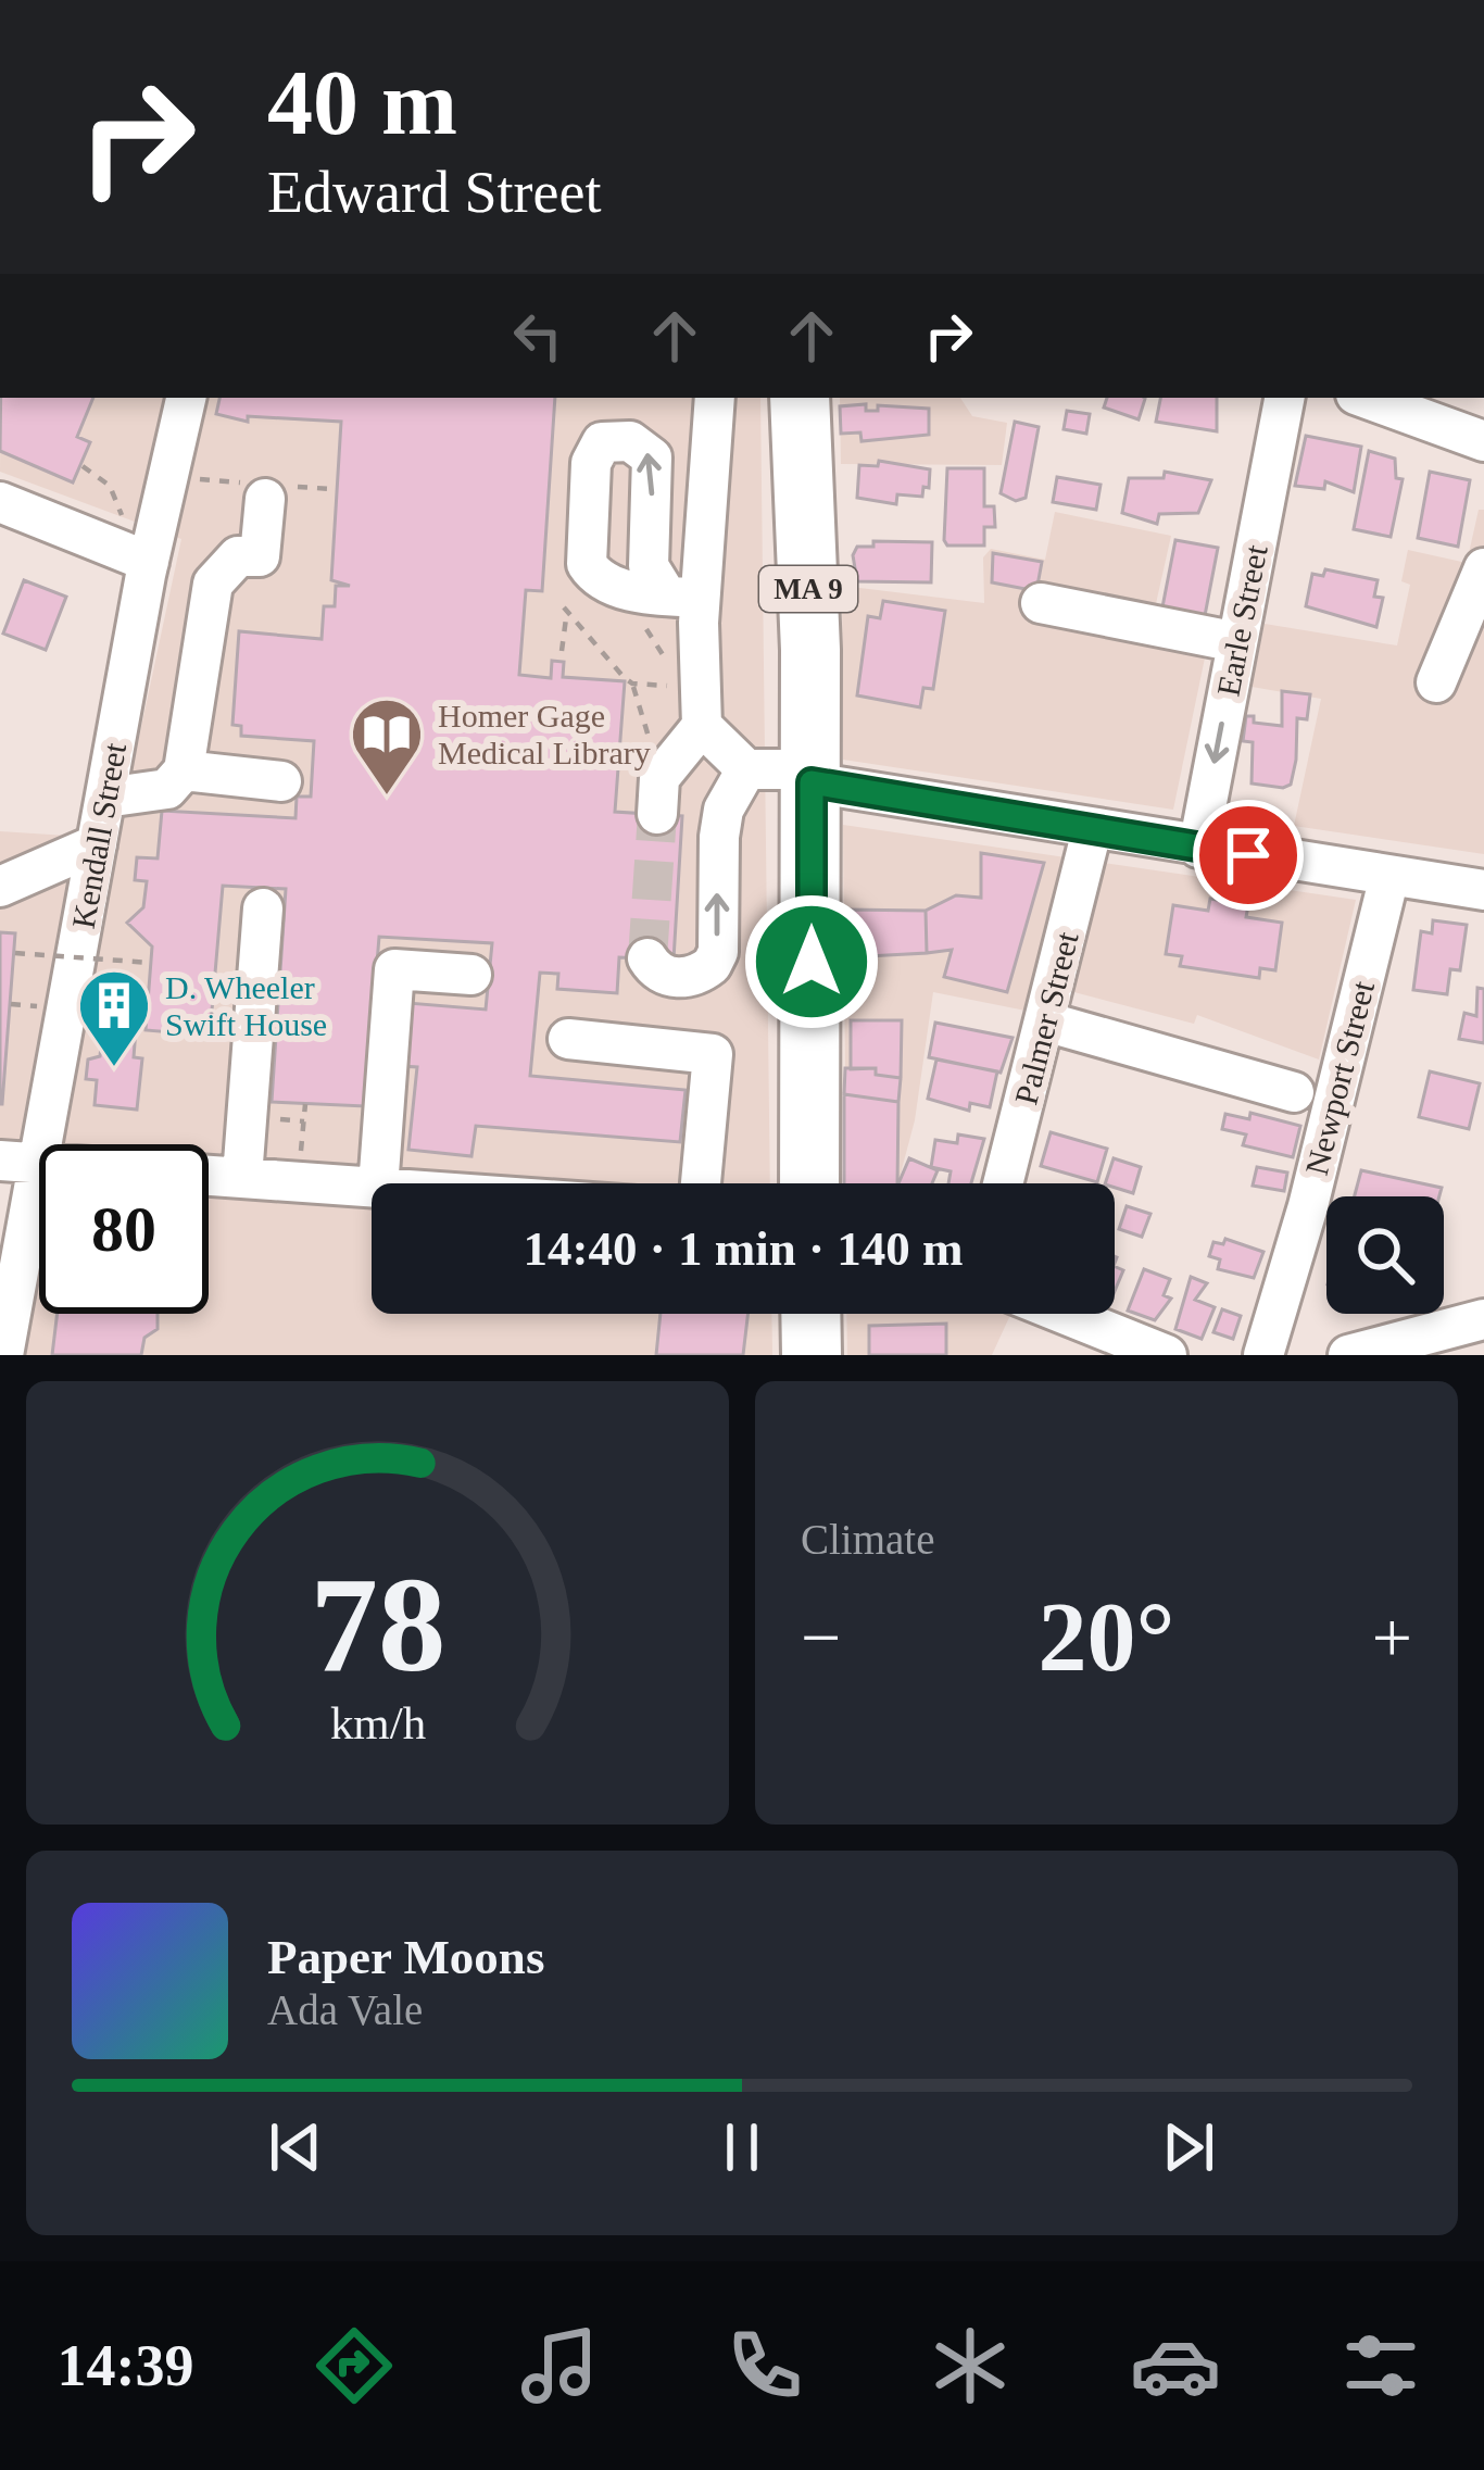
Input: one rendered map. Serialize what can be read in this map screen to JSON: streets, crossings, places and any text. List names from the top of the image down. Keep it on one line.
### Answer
{"streets":{"highway":["MA 9"],"street":["Earle Street","Kendall Street","Palmer Street","Newport Street"]},"one_way":["Earle Street"],"places":{"library":["Homer Gage Medical Library"],"building":["D. Wheeler Swift House"]},"page":{"turn":["40 m","Edward Street"],"limit":"80","trip":"14:40 · 1 min · 140 m","tile":"Climate","heat":["−","20°","+"],"song":["Paper Moons","Ada Vale"],"tabs":"14:39","gauge":["78","km/h"]}}
